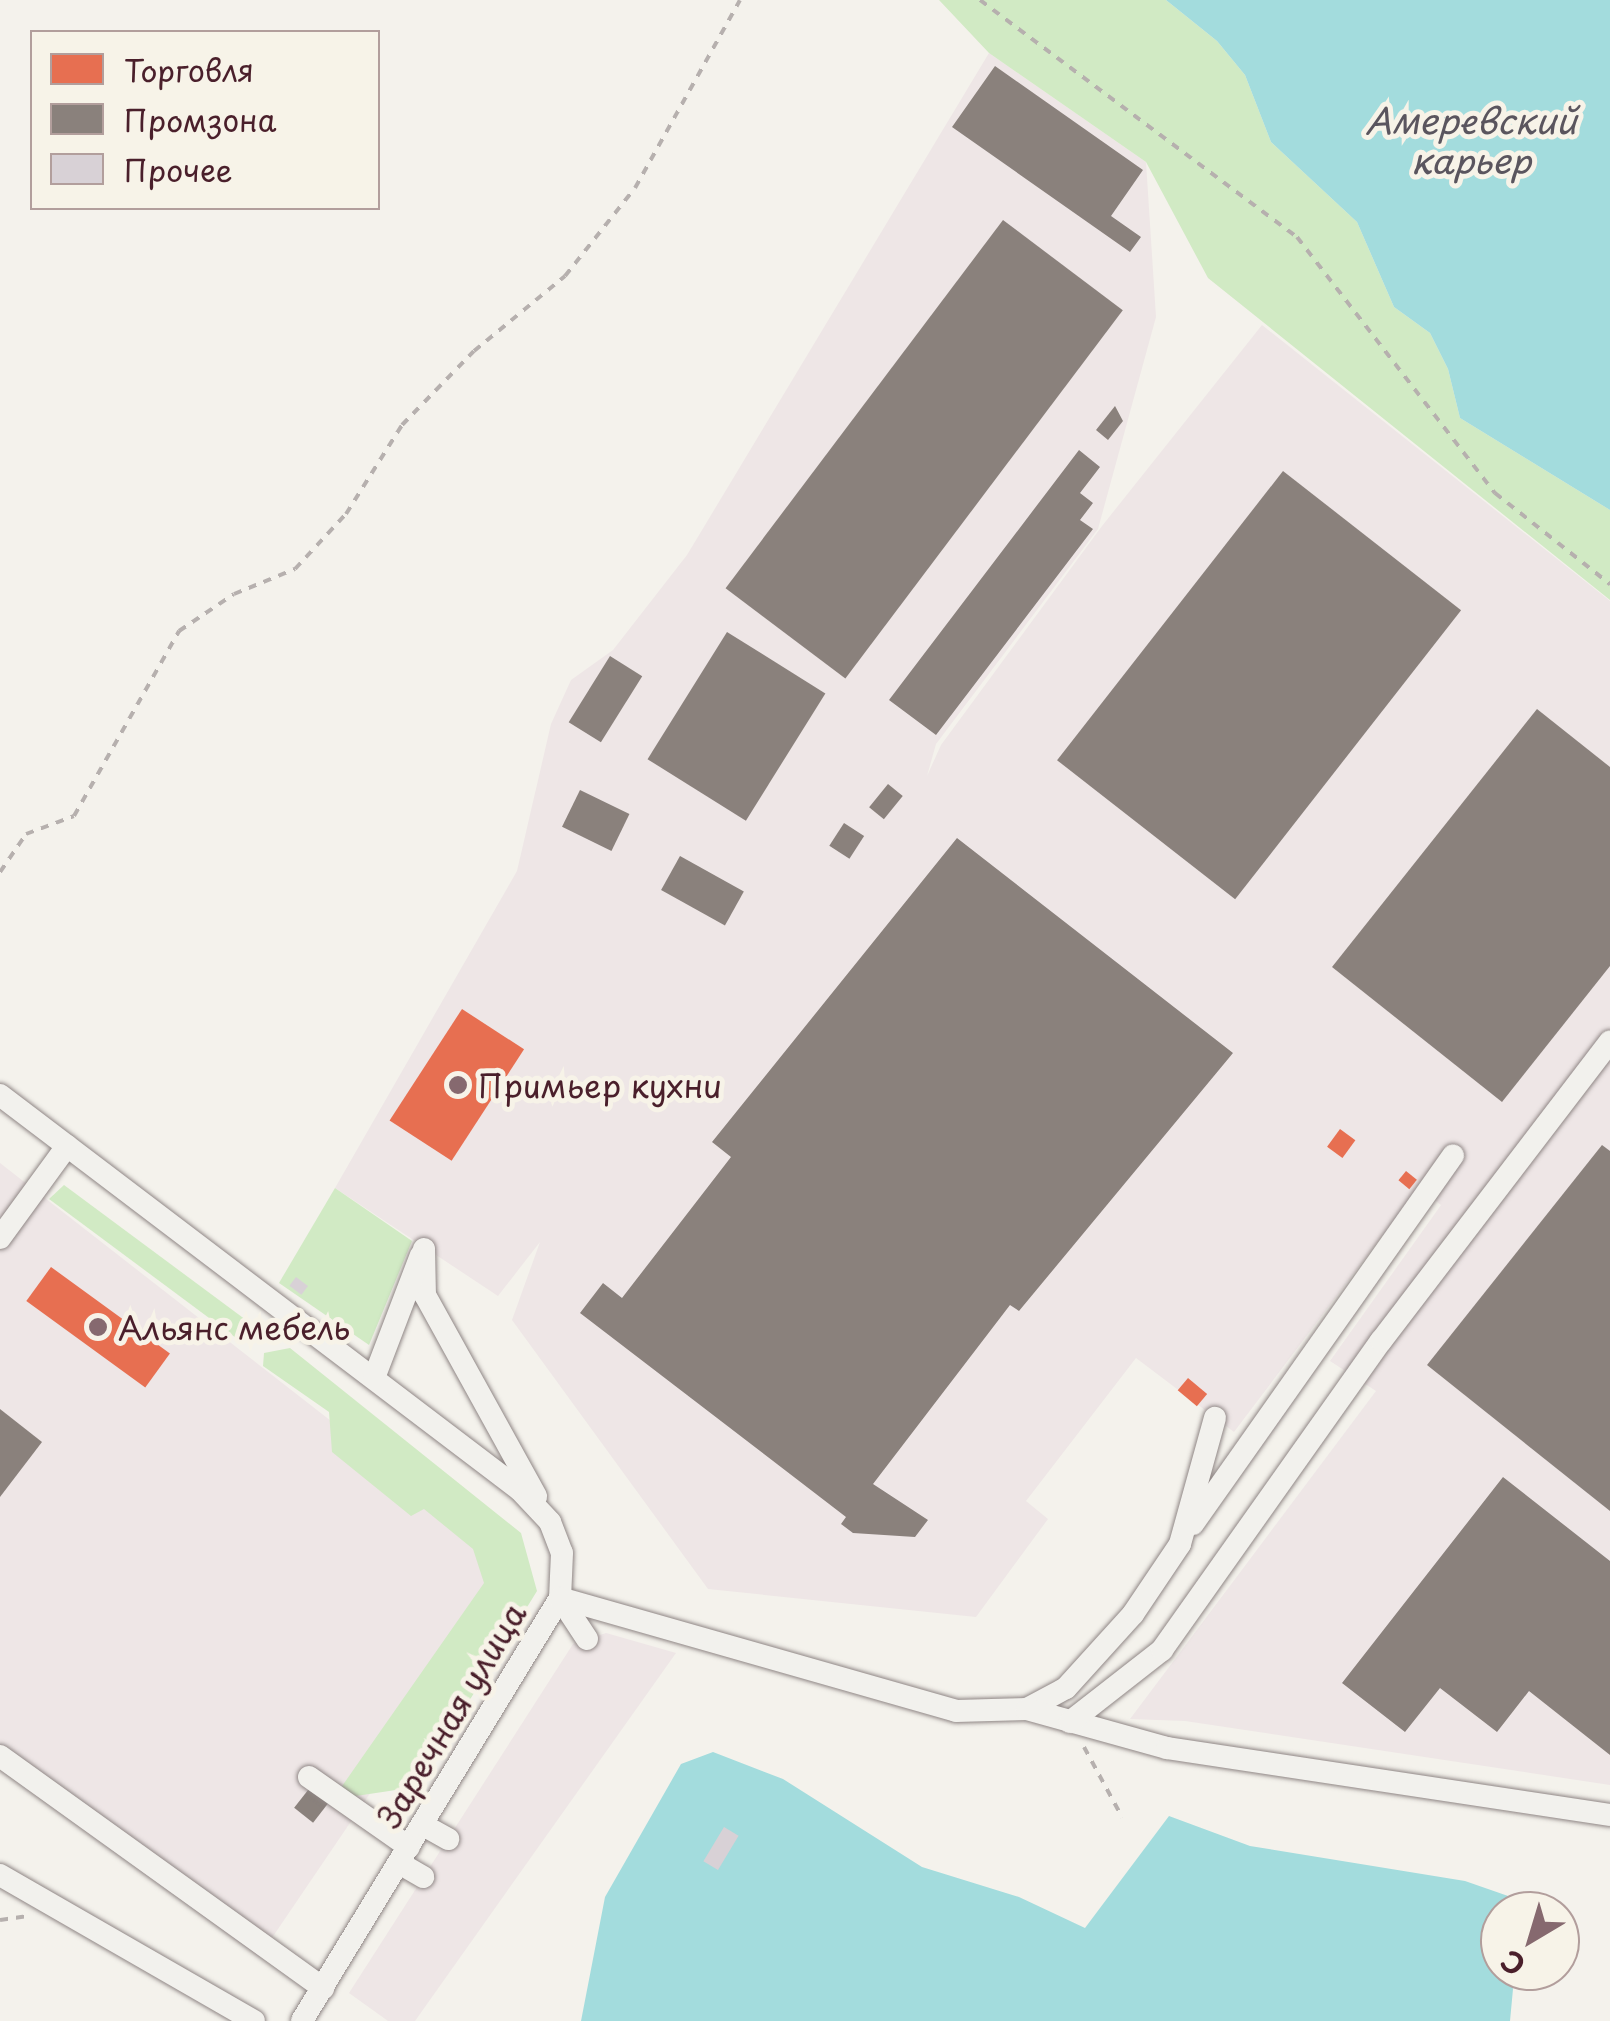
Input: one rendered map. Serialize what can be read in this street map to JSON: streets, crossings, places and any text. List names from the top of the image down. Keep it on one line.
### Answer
{"streets":{"street":["Заречная улица"]},"water":["Амеревский карьер"],"places":["Примьер кухни","Альянс мебель"],"legend":["Торговля","Промзона","Прочее"],"north":"bottom left"}
